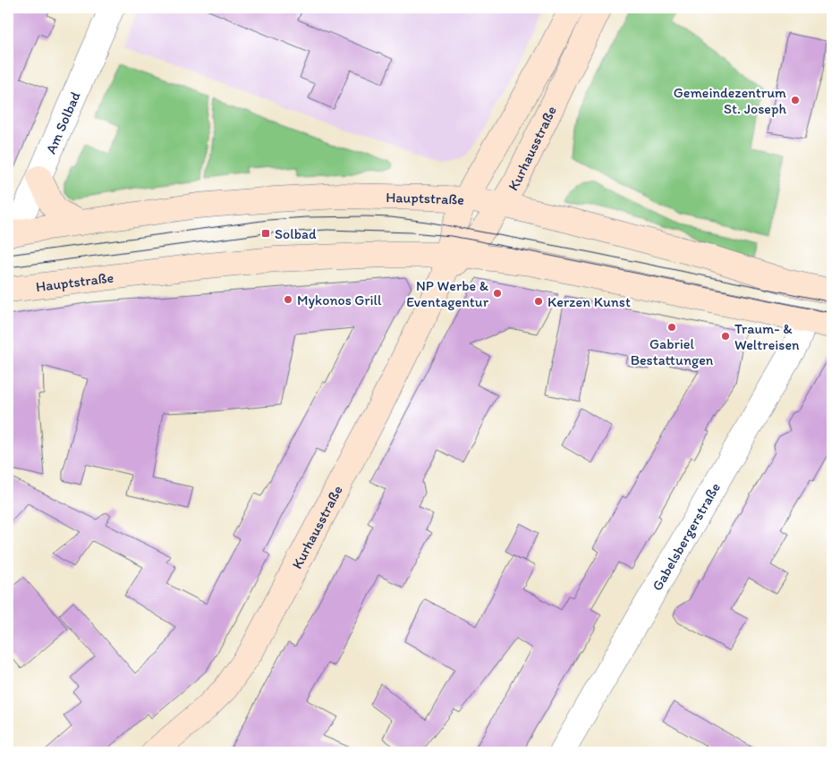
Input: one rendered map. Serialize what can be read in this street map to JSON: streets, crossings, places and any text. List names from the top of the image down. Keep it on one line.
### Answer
{"streets":{"street":["Am Solbad","Kurhausstraße","Hauptstraße","Gabelsbergerstraße"]},"crossings":[["Am Solbad","Hauptstraße"],["Kurhausstraße","Hauptstraße"],["Hauptstraße","Gabelsbergerstraße"]],"places":{"other":["Gemeindezentrum St. Joseph","NP Werbe & Eventagentur","Mykonos Grill","Kerzen Kunst","Gabriel Bestattungen","Traum- & Weltreisen"],"transit":["Solbad"]}}
